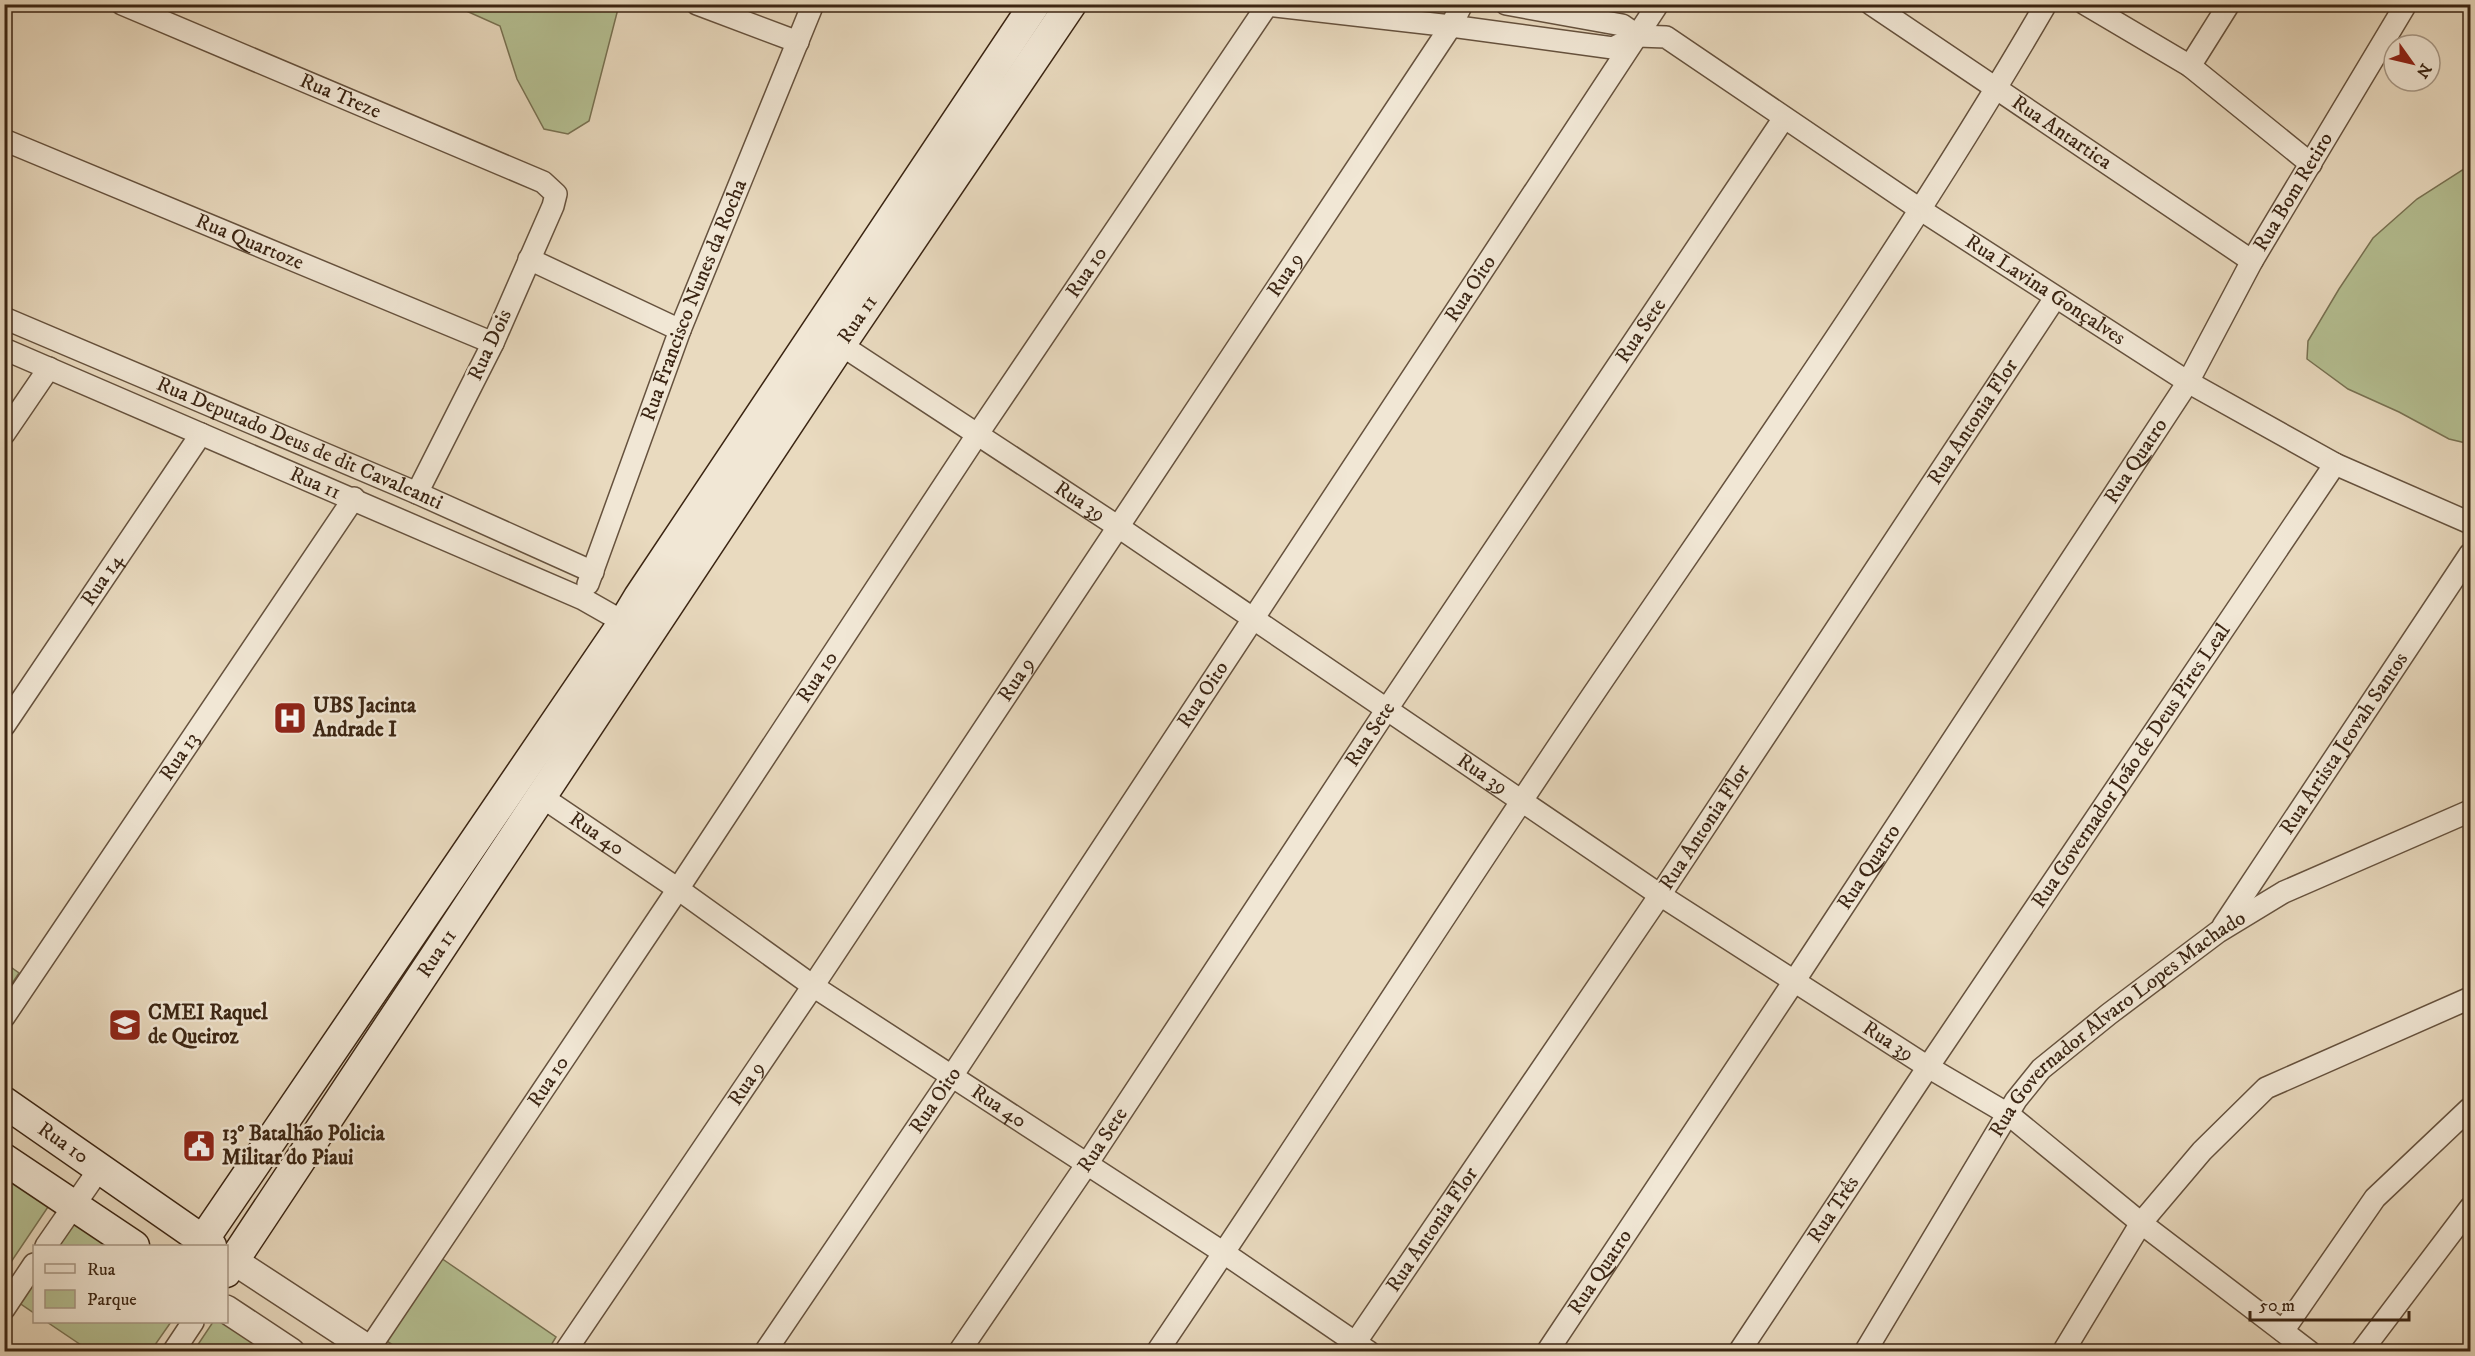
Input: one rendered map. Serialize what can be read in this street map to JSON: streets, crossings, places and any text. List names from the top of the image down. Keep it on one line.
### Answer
{"streets":{"main road":["Rua 10","Rua 11"],"street":["Rua Treze","Rua Antartica","Rua Bom Retiro","Rua Quartoze","Rua 9","Rua Oito","Rua Lavina Gonçalves","Rua Francisco Nunes da Rocha","Rua Sete","Rua Dois","Rua Antonia Flor","Rua Deputado Deus de dit Cavalcanti","Rua Quatro","Rua 39","Rua 14","Rua Artista Jeovah Santos","Rua 13","Rua Governador João de Deus Pires Leal","Rua 40","Rua Governador Alvaro Lopes Machado","Rua Três"]},"crossings":[["Rua Treze","Rua Dois"],["Rua Antartica","Rua Bom Retiro"],["Rua Bom Retiro","Rua Lavina Gonçalves"],["Rua Bom Retiro","Rua Quatro"],["Rua Quartoze","Rua Dois"],["Rua 10","Rua 39"],["Rua 10","Rua 40"],["Rua 9","Rua 39"],["Rua 9","Rua 40"],["Rua Oito","Rua Lavina Gonçalves"],["Rua Oito","Rua 39"],["Rua Oito","Rua 40"],["Rua Lavina Gonçalves","Rua Sete"],["Rua Lavina Gonçalves","Rua Antonia Flor"],["Rua Lavina Gonçalves","Rua Quatro"],["Rua Lavina Gonçalves","Rua Governador João de Deus Pires Leal"],["Rua Francisco Nunes da Rocha","Rua 11"],["Rua Francisco Nunes da Rocha","Rua Deputado Deus de dit Cavalcanti"],["Rua 11","Rua 39"],["Rua 11","Rua 14"],["Rua 11","Rua 13"],["Rua 11","Rua 40"],["Rua Sete","Rua 39"],["Rua Sete","Rua 40"],["Rua Dois","Rua Deputado Deus de dit Cavalcanti"],["Rua Antonia Flor","Rua 39"],["Rua Antonia Flor","Rua 40"],["Rua Quatro","Rua 39"],["Rua 39","Rua Governador João de Deus Pires Leal"],["Rua 39","Rua Governador Alvaro Lopes Machado"],["Rua 39","Rua Três"],["Rua Artista Jeovah Santos","Rua Governador Alvaro Lopes Machado"],["Rua Governador João de Deus Pires Leal","Rua Três"]],"places":{"hospital":["UBS Jacinta Andrade I"],"school or university":["CMEI Raquel de Queiroz"],"public building":["13° Batalhão Policia Militar do Piaui"]},"legend":["Rua","Parque"],"scale_bar":"50 m","north":"bottom right"}
